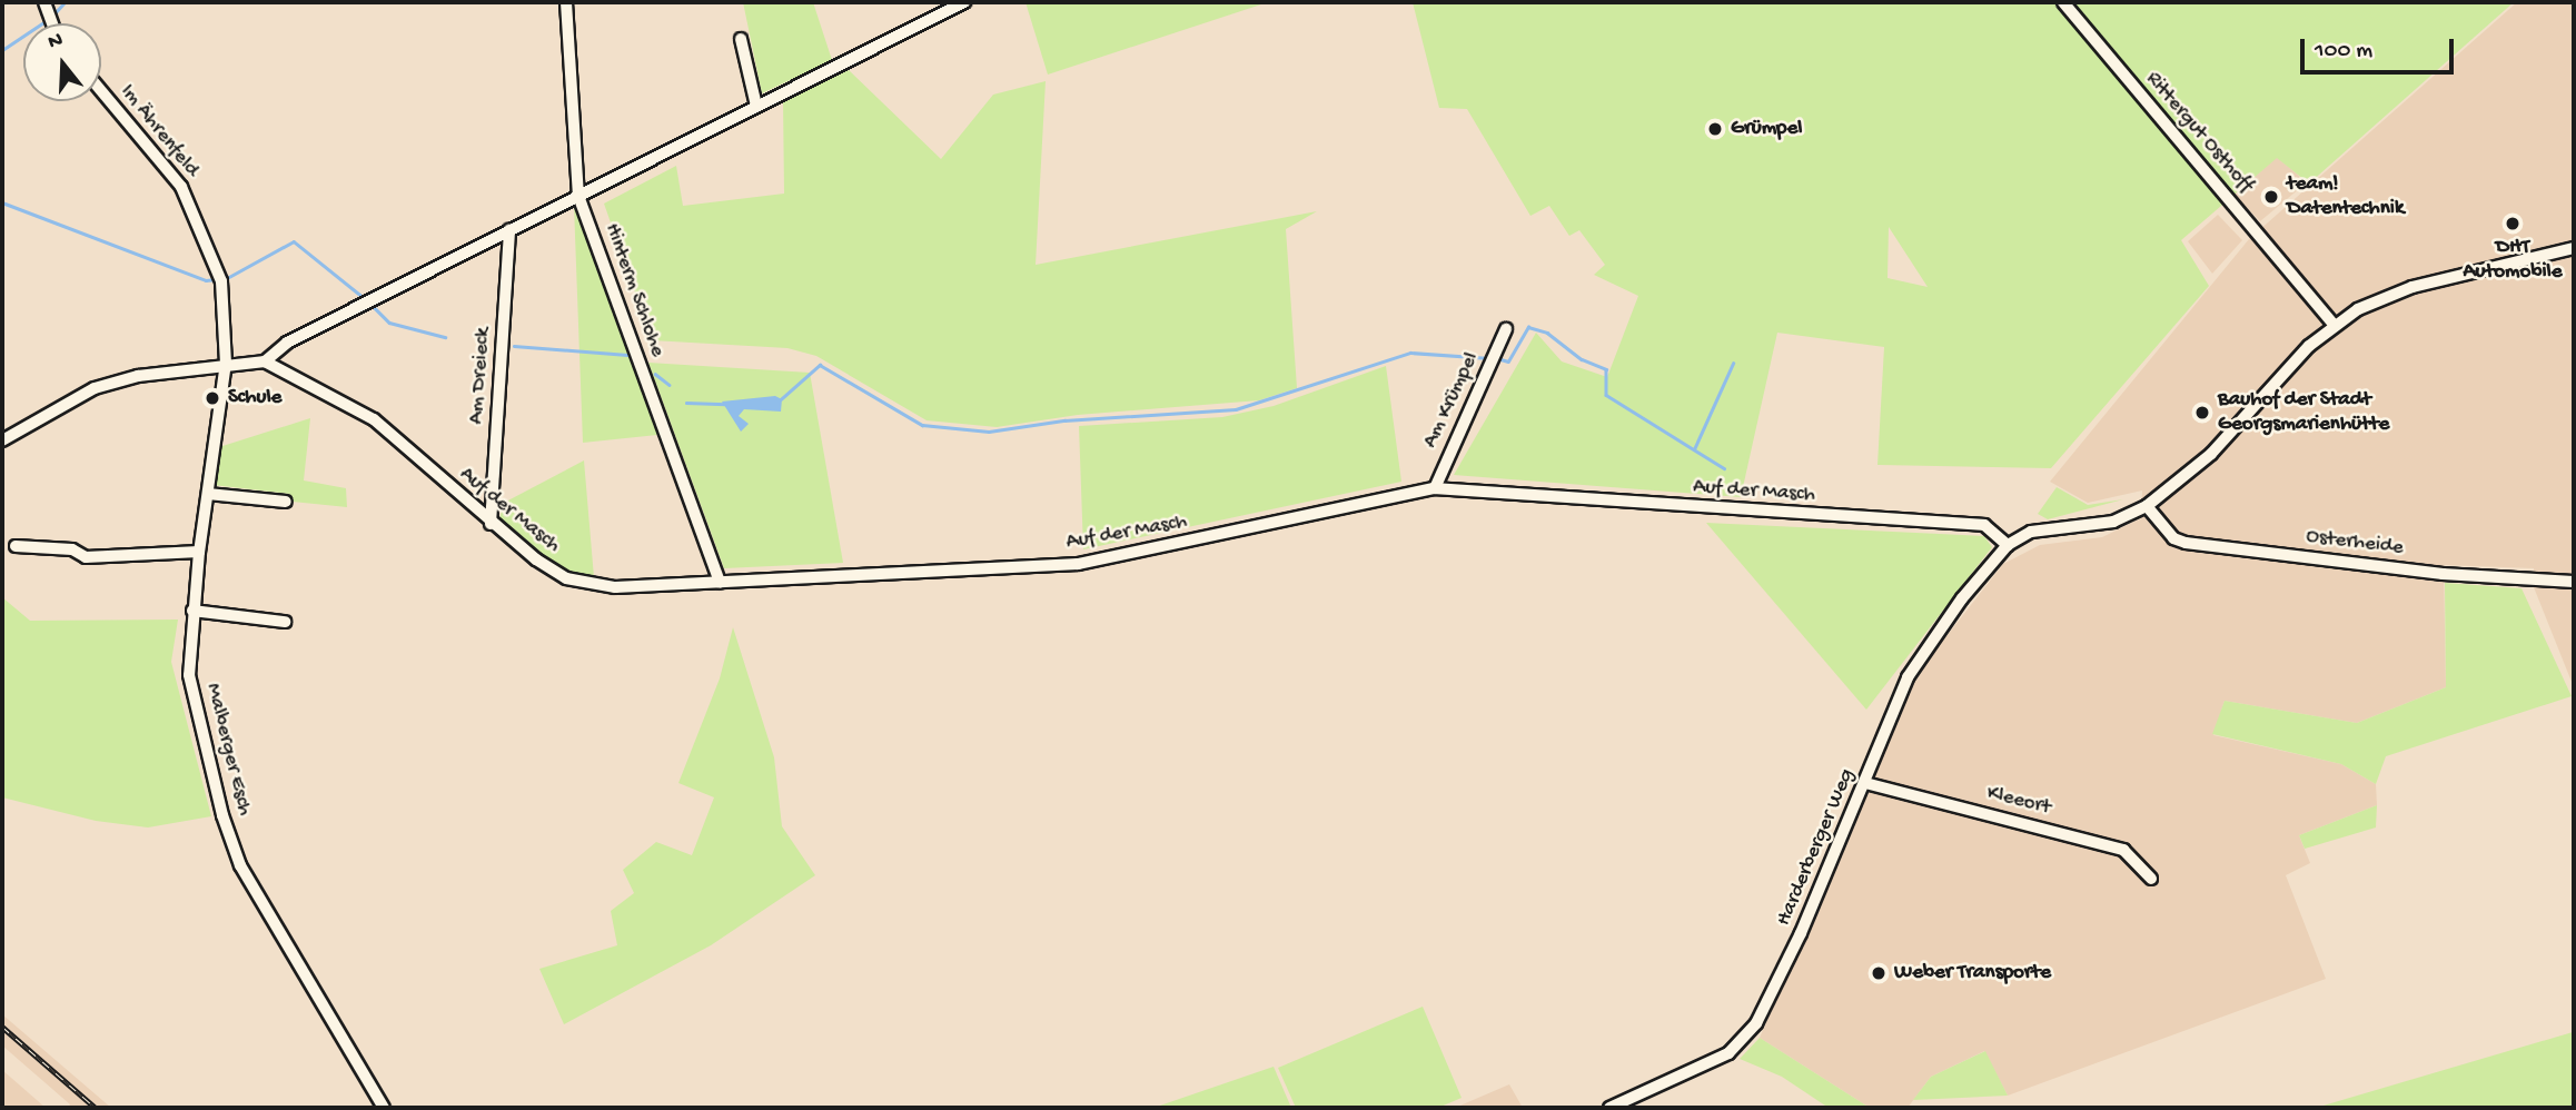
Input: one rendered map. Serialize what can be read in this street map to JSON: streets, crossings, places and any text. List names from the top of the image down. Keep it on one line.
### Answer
{"streets":{"street":["Im Ährenfeld","Rittergut Osthoff","Hinterm Schlohe","Am Dreieck","Am Krümpel","Auf der Masch","Osterheide","Malberger Esch","Kleeort","Harderberger Weg"]},"crossings":[["Im Ährenfeld","Malberger Esch"],["Hinterm Schlohe","Auf der Masch"],["Am Dreieck","Auf der Masch"],["Am Krümpel","Auf der Masch"],["Auf der Masch","Harderberger Weg"],["Kleeort","Harderberger Weg"]],"places":["Grümpel","team! Datentechnik","DHT Automobile","Schule","Bauhof der Stadt Georgsmarienhütte","Weber Transporte"],"scale_bar":"100 m","north":"top"}
